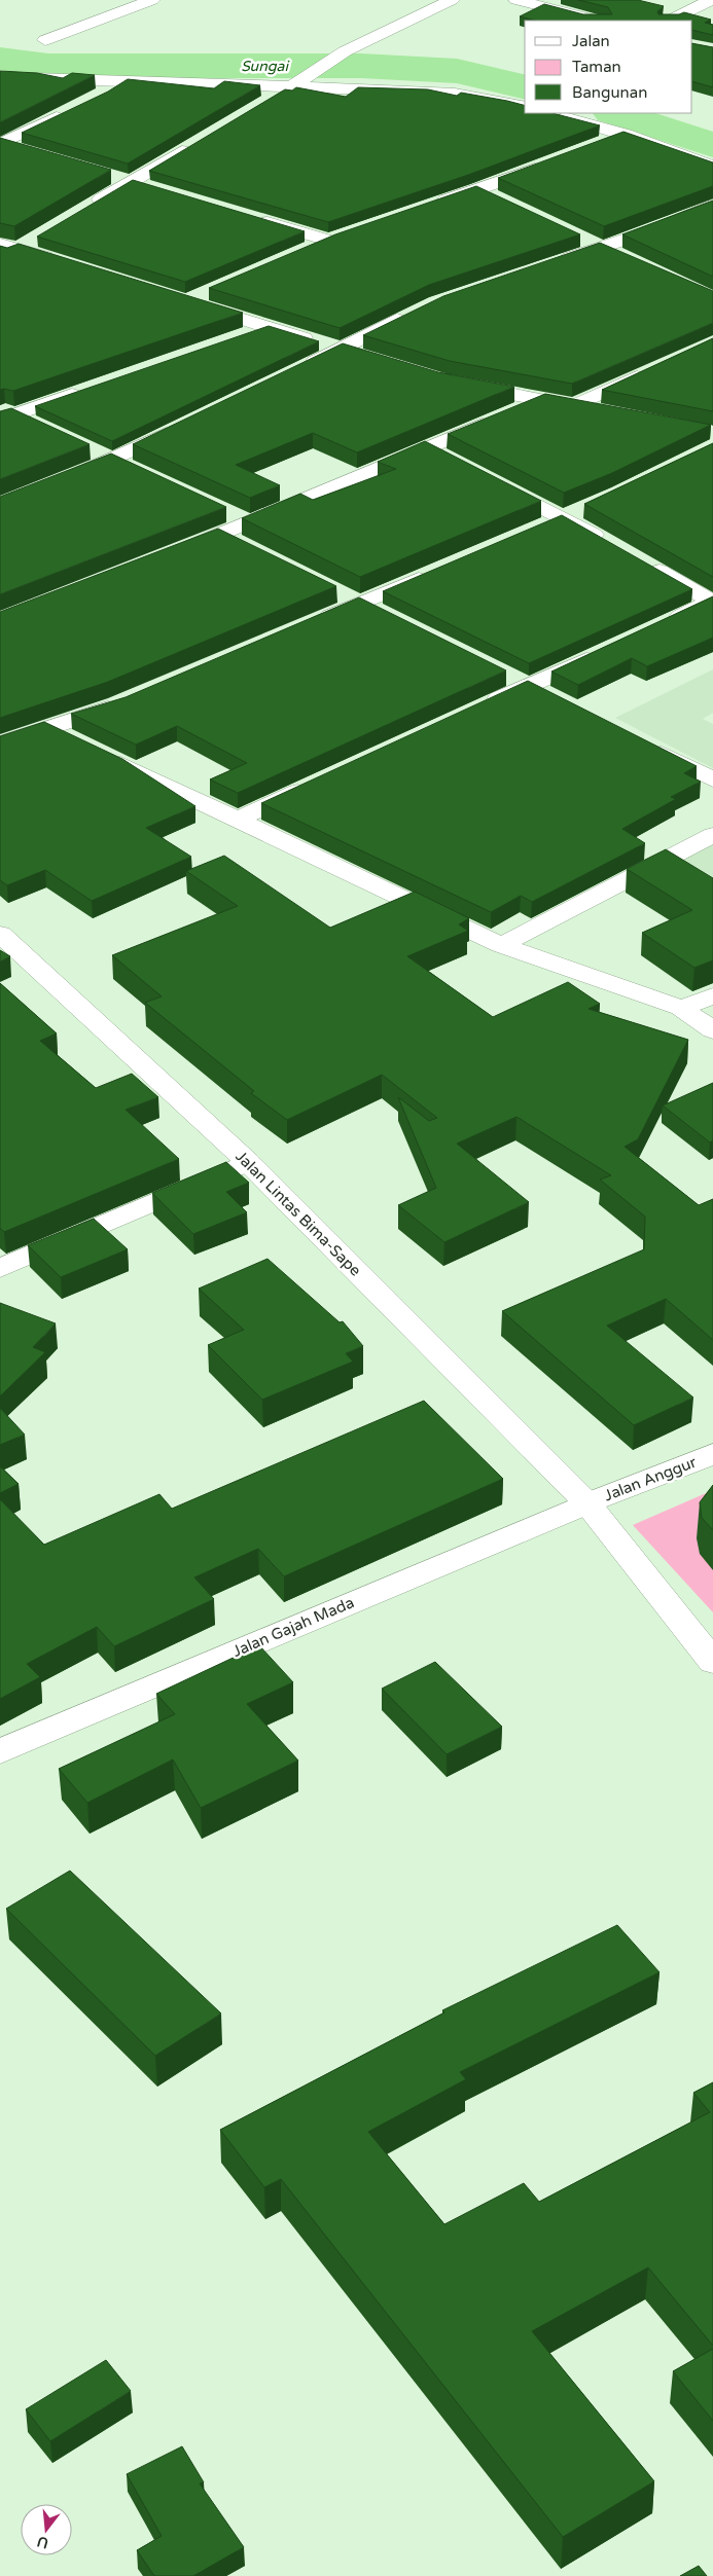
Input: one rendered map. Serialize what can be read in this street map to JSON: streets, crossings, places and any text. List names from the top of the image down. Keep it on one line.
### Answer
{"streets":{"main road":["Jalan Lintas Bima-Sape","Jalan Anggur","Jalan Gajah Mada"]},"crossings":[["Jalan Lintas Bima-Sape","Jalan Anggur"],["Jalan Lintas Bima-Sape","Jalan Gajah Mada"],["Jalan Anggur","Jalan Gajah Mada"]],"water":["Sungai"],"legend":["Jalan","Taman","Bangunan"],"north":"bottom"}
